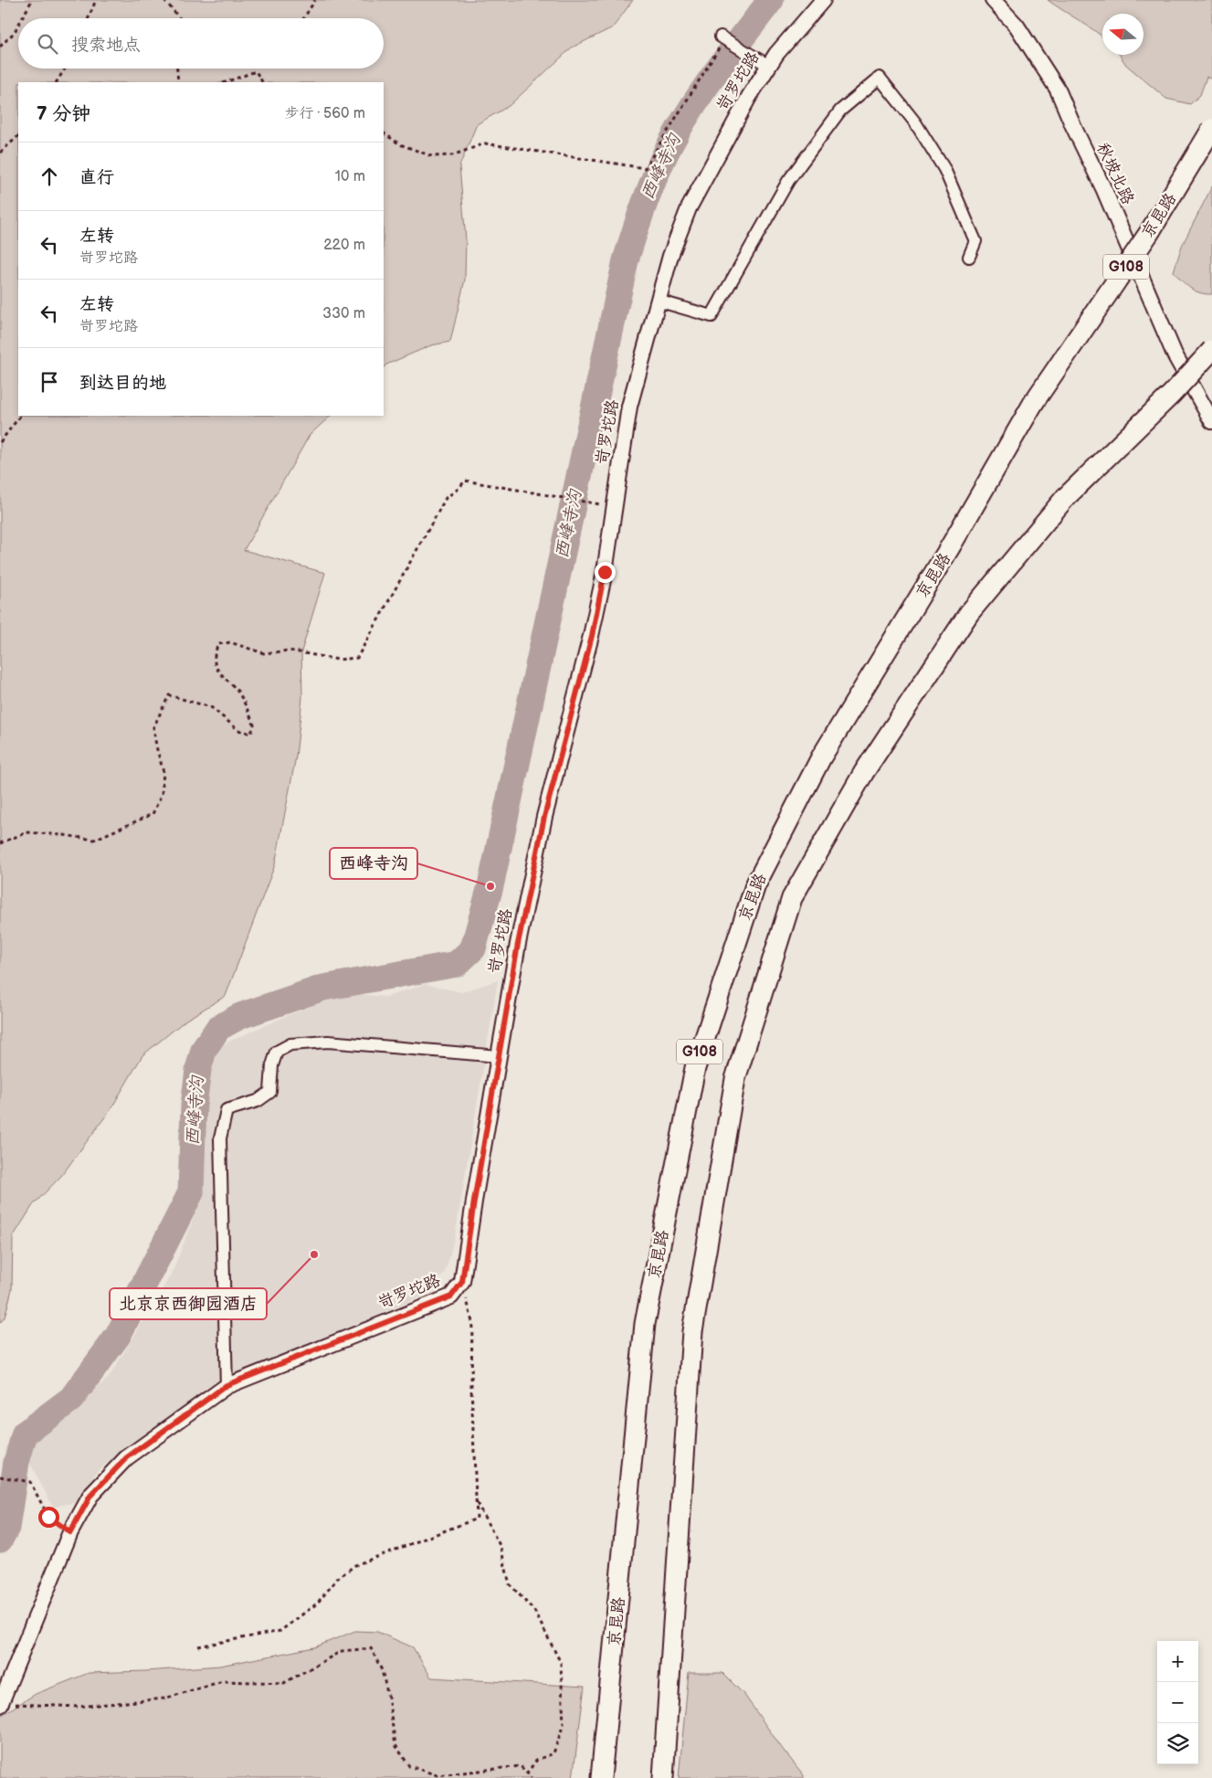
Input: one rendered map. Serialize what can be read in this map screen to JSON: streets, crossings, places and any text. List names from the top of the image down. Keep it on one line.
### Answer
{"streets":{"highway":["京昆路","G108"],"street":["岢罗坨路","秋坡北路"]},"water":["西峰寺沟"],"places":["西峰寺沟","北京京西御园酒店"],"north":"left","page":{"search":"搜索地点","heading":["7 分钟","步行 · 560 m"],"list":[["直行","10 m"],["左转","岢罗坨路","220 m"],["左转","岢罗坨路","330 m"],"到达目的地"],"map_buttons":["+","−"]}}
